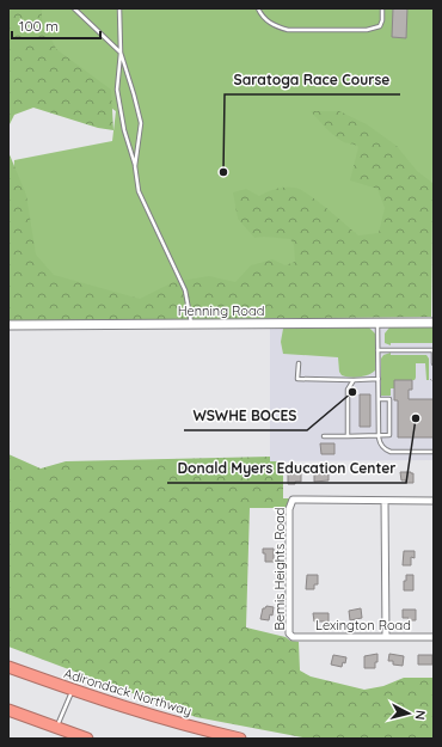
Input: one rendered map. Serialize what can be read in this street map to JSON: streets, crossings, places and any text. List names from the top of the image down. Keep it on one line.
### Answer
{"streets":{"highway":["Adirondack Northway"],"street":["Henning Road","Bemis Heights Road","Lexington Road"]},"crossings":[["Bemis Heights Road","Lexington Road"]],"places":["Saratoga Race Course","WSWHE BOCES","Donald Myers Education Center"],"scale_bar":"100 m","north":"right"}
